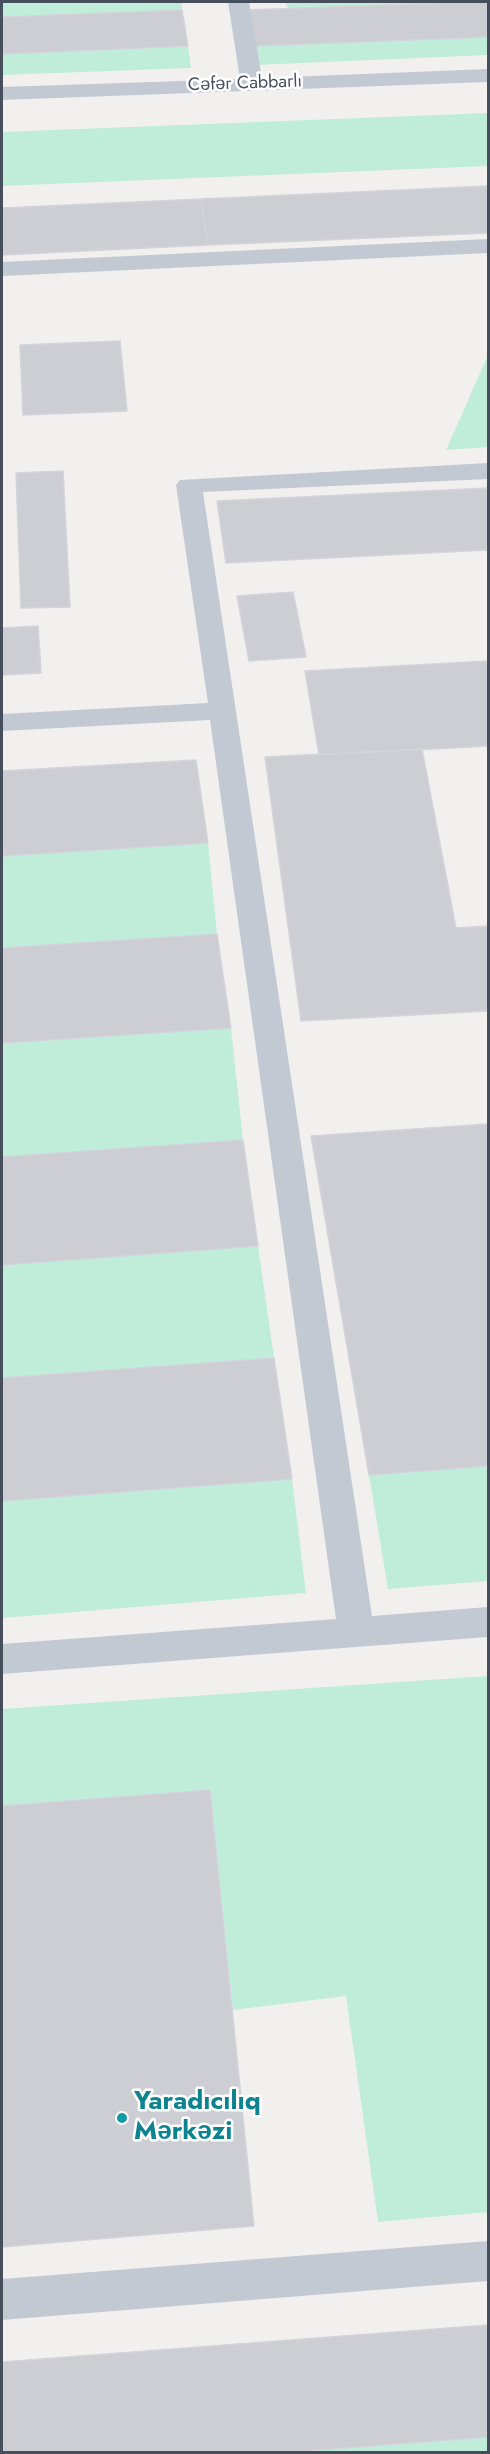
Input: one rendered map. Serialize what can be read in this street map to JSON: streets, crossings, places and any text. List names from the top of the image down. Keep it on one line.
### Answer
{"streets":{"street":["Cəfər Cabbarlı"]},"places":["Yaradıcılıq Mərkəzi"]}
